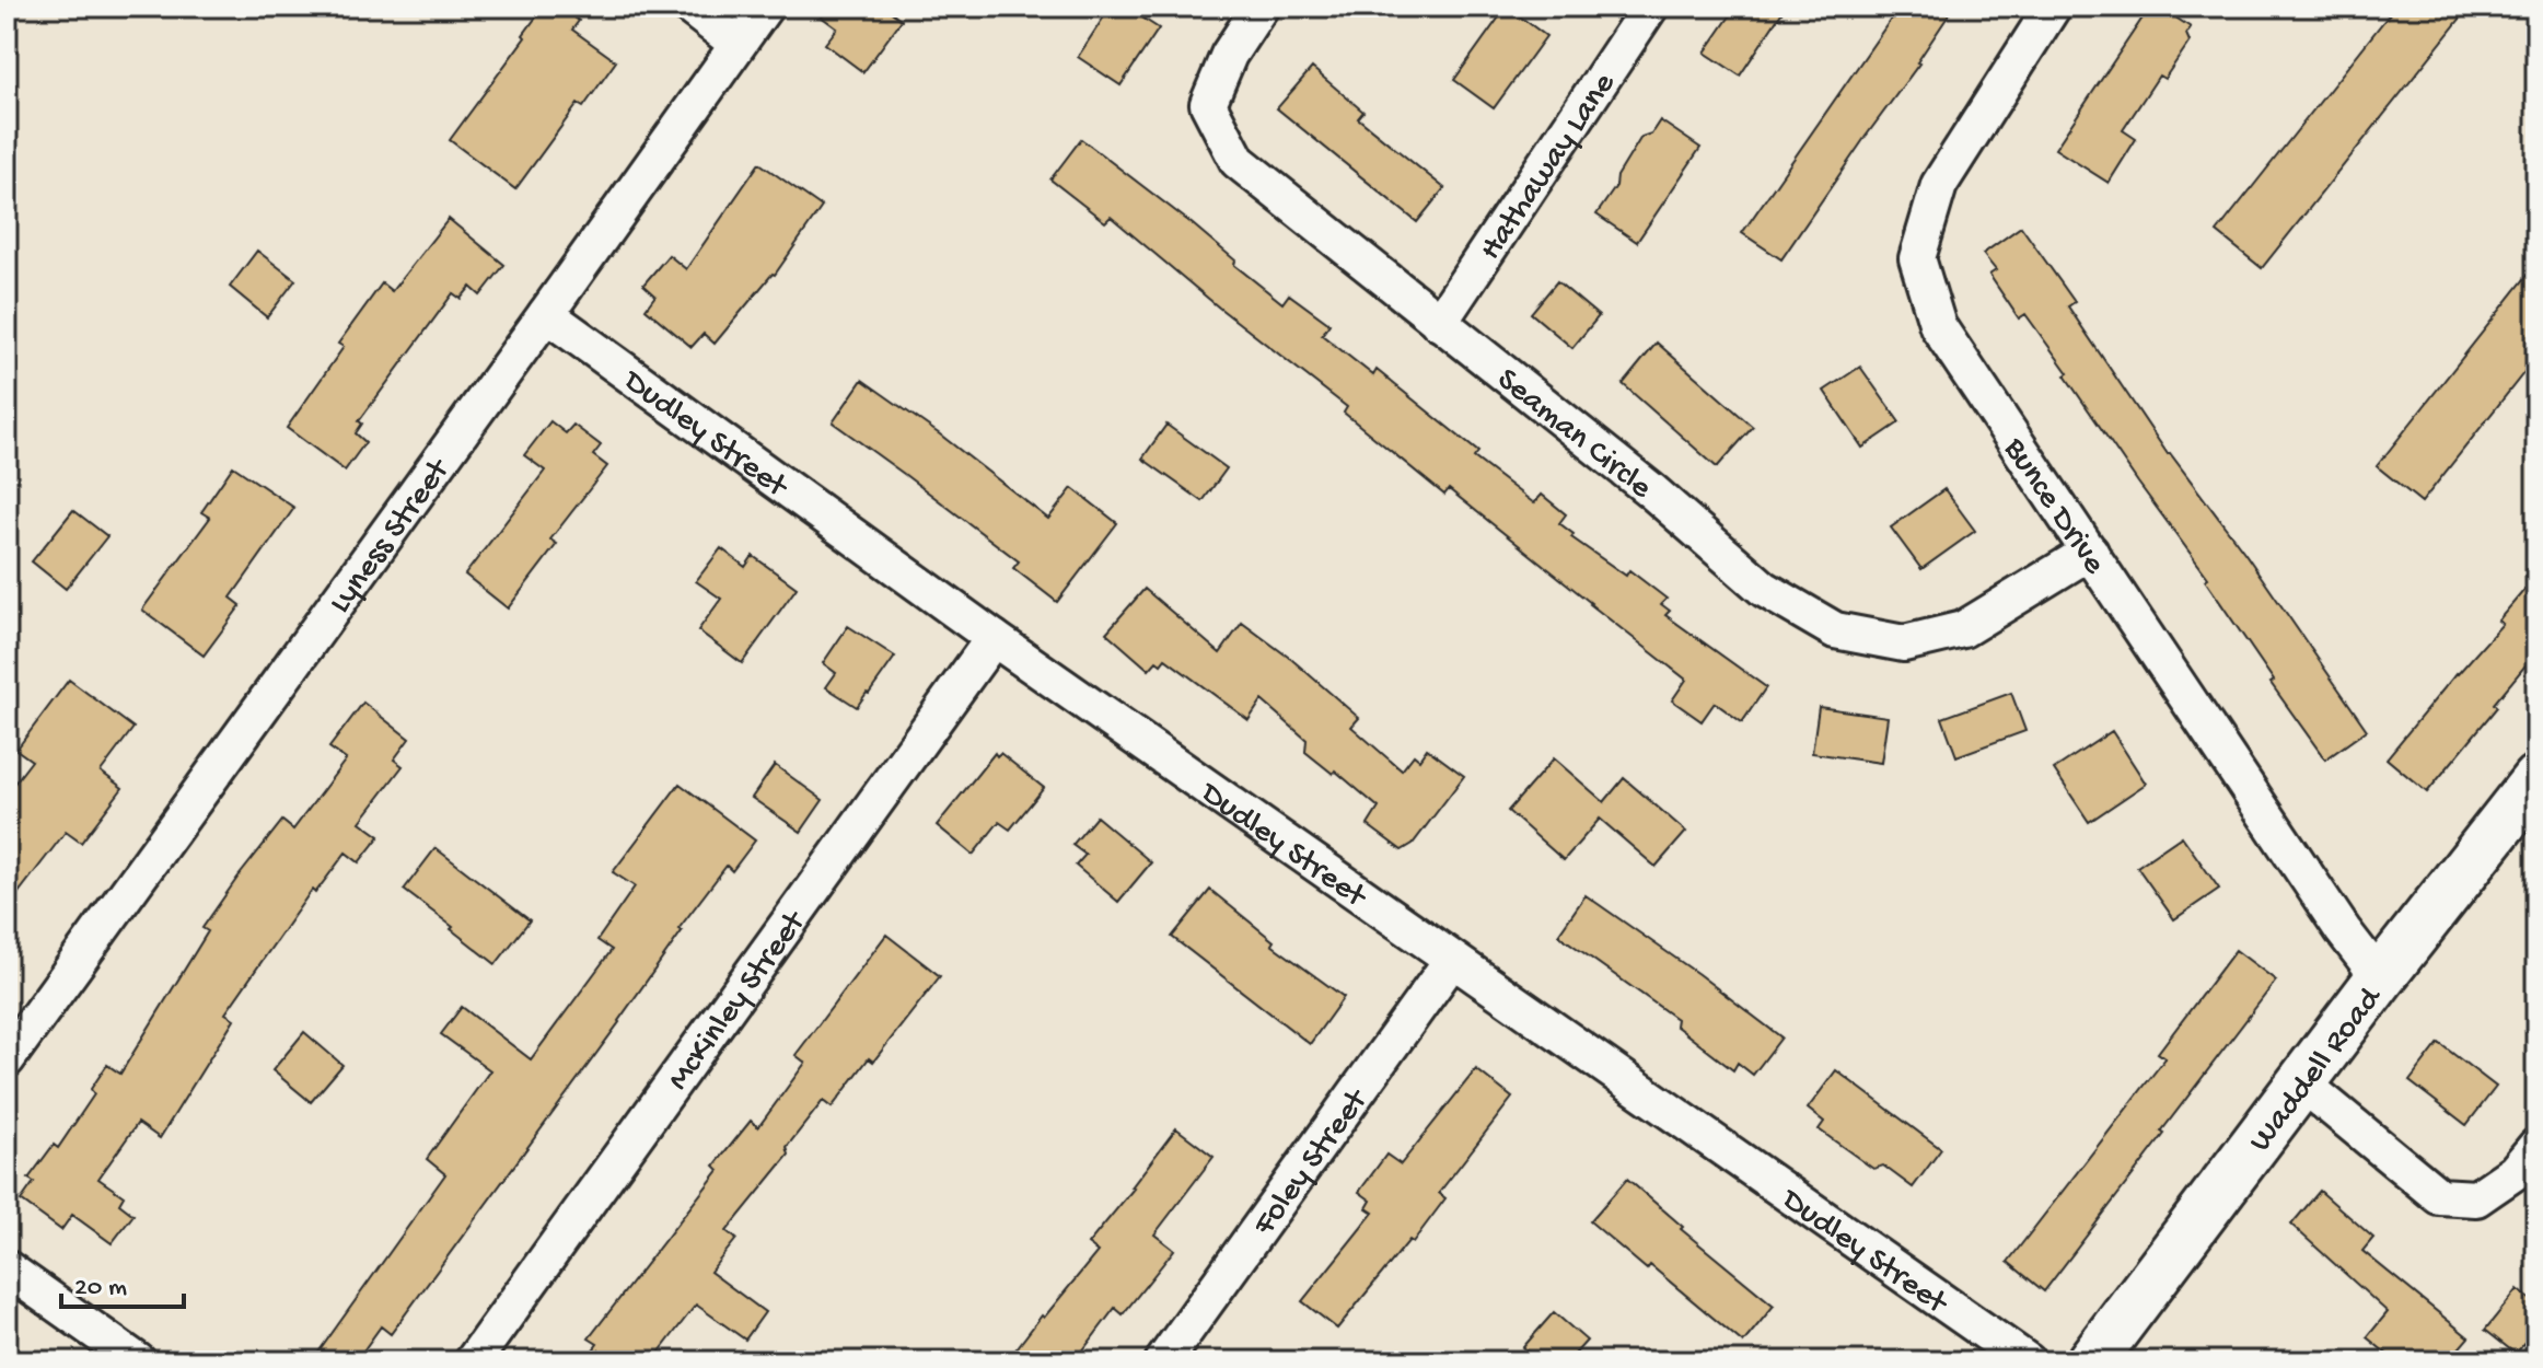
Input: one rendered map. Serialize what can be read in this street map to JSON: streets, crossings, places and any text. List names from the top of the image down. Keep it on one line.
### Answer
{"streets":{"street":["Hathaway Lane","Dudley Street","Seaman Circle","Bunce Drive","Lyness Street","McKinley Street","Waddell Road","Foley Street"]},"crossings":[["Hathaway Lane","Seaman Circle"],["Dudley Street","Lyness Street"],["Dudley Street","McKinley Street"],["Dudley Street","Foley Street"],["Seaman Circle","Bunce Drive"],["Bunce Drive","Waddell Road"]],"scale_bar":"20 m"}
